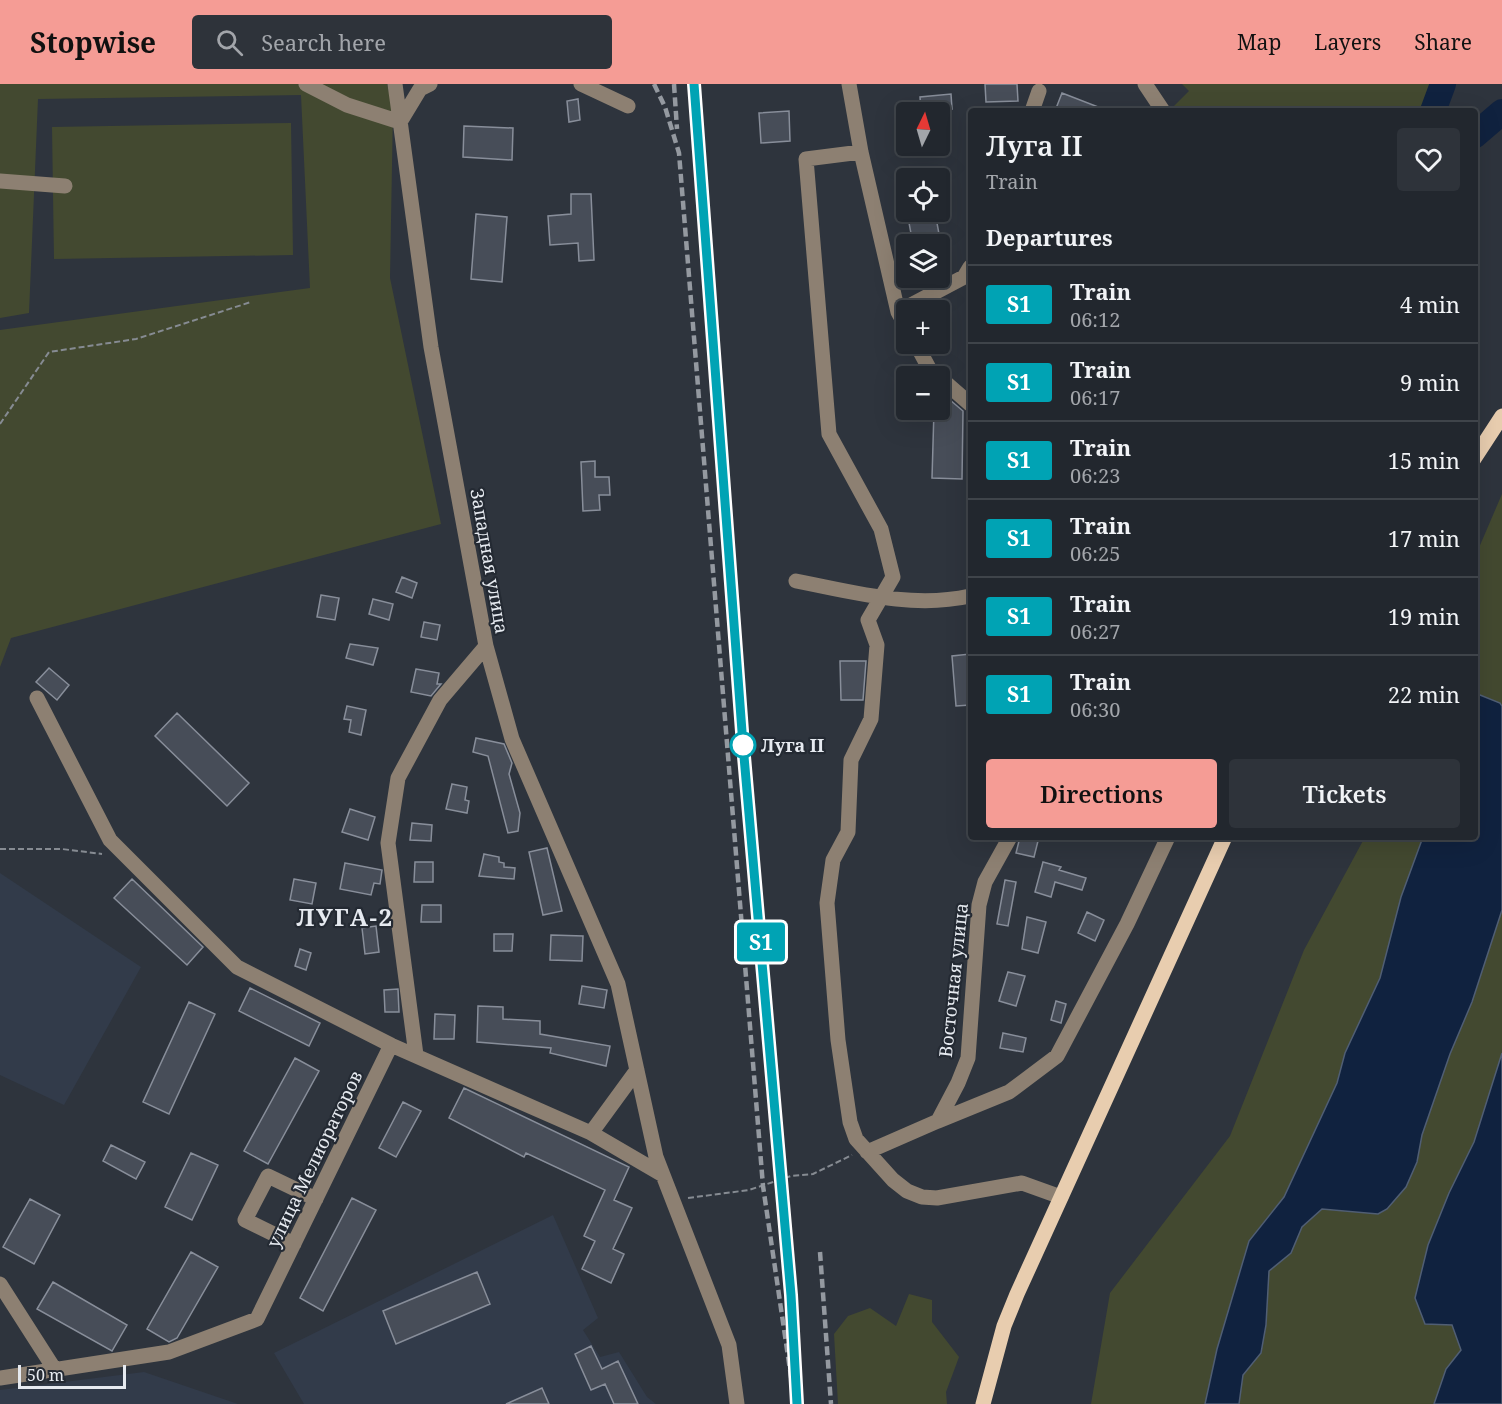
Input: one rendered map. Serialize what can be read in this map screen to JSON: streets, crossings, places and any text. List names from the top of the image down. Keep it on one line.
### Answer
{"streets":{"street":["Западная улица","Восточная улица","улица Мелиораторов"]},"districts":["ЛУГА-2"],"places":["Луга II"],"scale_bar":"50 m","north":"top","page":{"header":"Stopwise","search":"Search here","nav":["Map","Layers","Share"],"on_map":"S1","map_buttons":["+","−"],"heading":[["Луга II","Train"],"Departures"],"list":[{"mark":"S1","name":"Train","note":"06:12","value":"4 min"},{"mark":"S1","name":"Train","note":"06:17","value":"9 min"},{"mark":"S1","name":"Train","note":"06:23","value":"15 min"},{"mark":"S1","name":"Train","note":"06:25","value":"17 min"},{"mark":"S1","name":"Train","note":"06:27","value":"19 min"},{"mark":"S1","name":"Train","note":"06:30","value":"22 min"}],"buttons":["Directions","Tickets"],"scale":"50 m"}}
